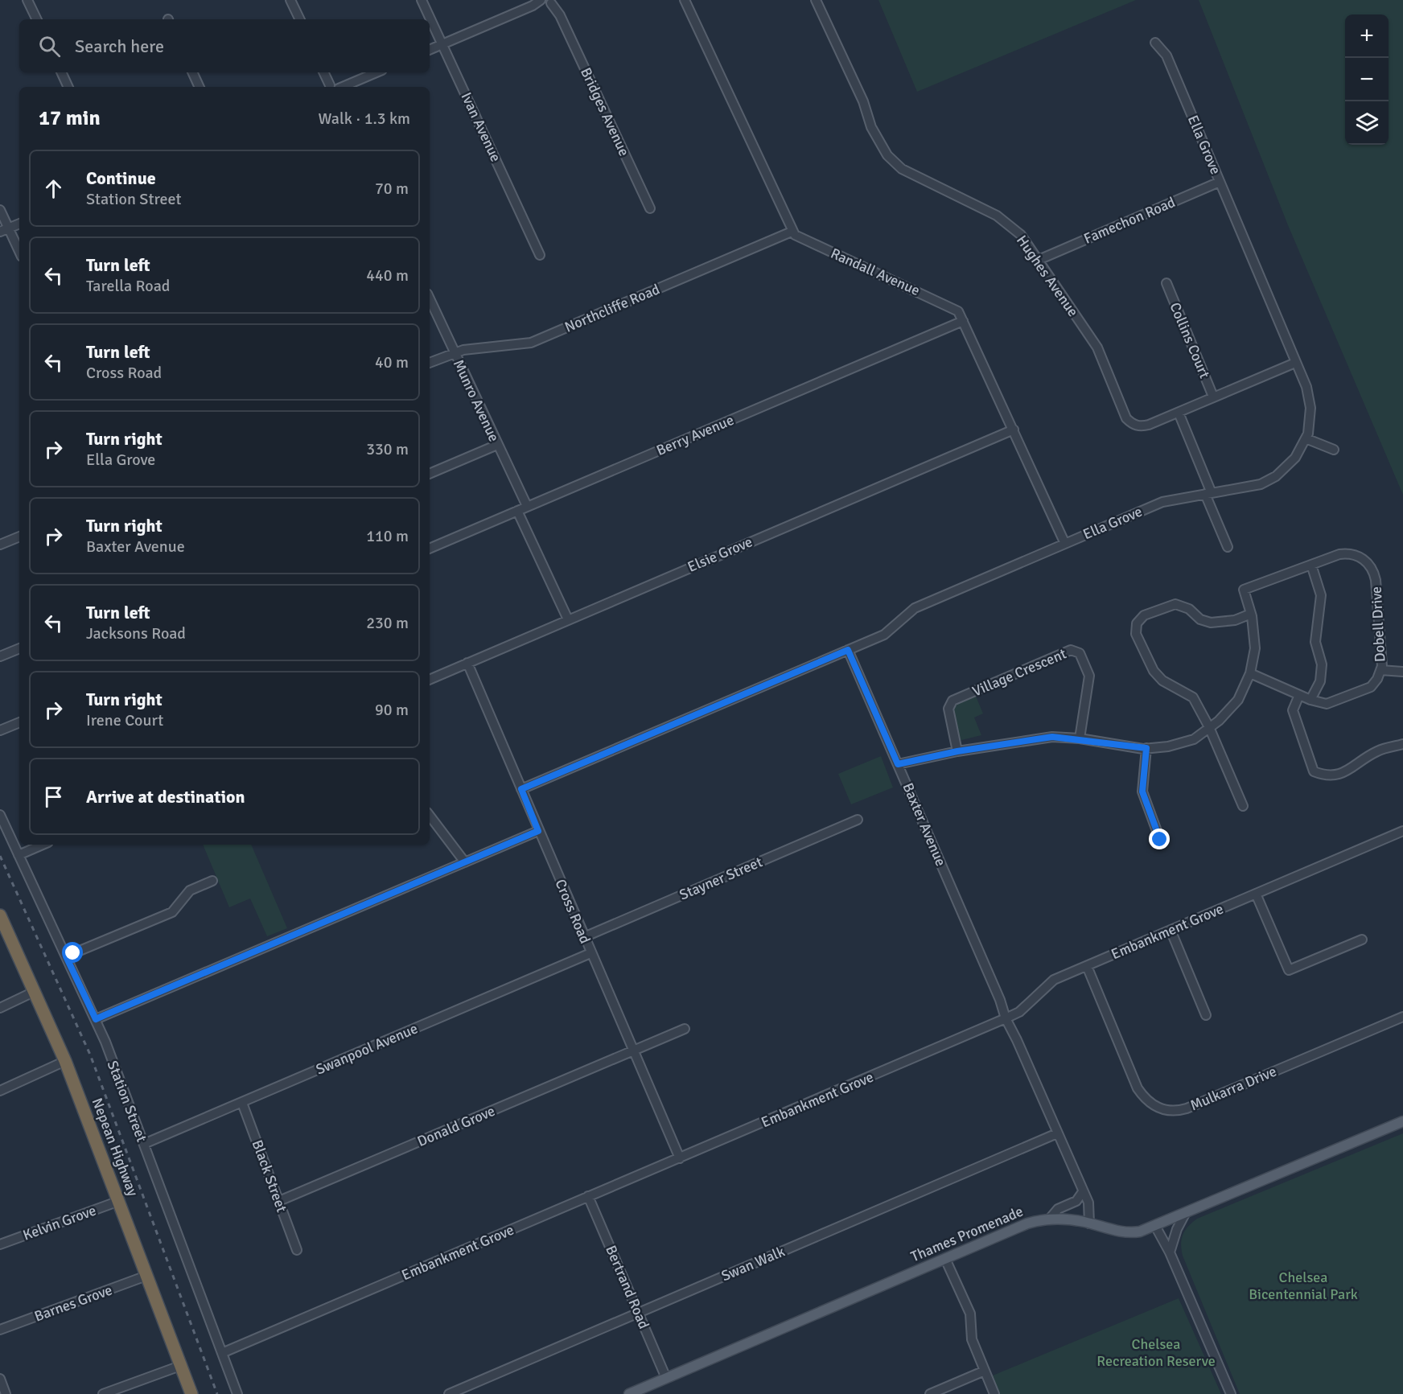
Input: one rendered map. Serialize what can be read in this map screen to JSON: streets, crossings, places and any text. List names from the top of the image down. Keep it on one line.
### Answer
{"streets":{"highway":["Nepean Highway"],"main road":["Thames Promenade"],"street":["Bridges Avenue","Ivan Avenue","Ella Grove","Famechon Road","Randall Avenue","Hughes Avenue","Northcliffe Road","Collins Court","Munro Avenue","Berry Avenue","Elsie Grove","Dobell Drive","Village Crescent","Baxter Avenue","Stayner Street","Cross Road","Embankment Grove","Swanpool Avenue","Mulkarra Drive","Station Street","Donald Grove","Black Street","Kelvin Grove","Swan Walk","Bertrand Road","Barnes Grove"]},"crossings":[["Ella Grove","Famechon Road"],["Ella Grove","Randall Avenue"],["Ella Grove","Hughes Avenue"],["Ella Grove","Baxter Avenue"],["Ella Grove","Cross Road"],["Famechon Road","Hughes Avenue"],["Randall Avenue","Northcliffe Road"],["Randall Avenue","Berry Avenue"],["Randall Avenue","Elsie Grove"],["Hughes Avenue","Collins Court"],["Northcliffe Road","Munro Avenue"],["Munro Avenue","Berry Avenue"],["Elsie Grove","Cross Road"],["Baxter Avenue","Embankment Grove"],["Baxter Avenue","Thames Promenade"],["Baxter Avenue","Swan Walk"],["Stayner Street","Cross Road"],["Cross Road","Embankment Grove"],["Cross Road","Swanpool Avenue"],["Cross Road","Donald Grove"],["Embankment Grove","Mulkarra Drive"],["Embankment Grove","Station Street"],["Embankment Grove","Bertrand Road"],["Swanpool Avenue","Station Street"],["Swanpool Avenue","Black Street"],["Donald Grove","Black Street"],["Nepean Highway","Kelvin Grove"],["Nepean Highway","Barnes Grove"],["Thames Promenade","Bertrand Road"],["Swan Walk","Bertrand Road"]],"parks":["Chelsea Bicentennial Park","Chelsea Recreation Reserve"],"page":{"map_buttons":["+","−"],"search":"Search here","heading":["17 min","Walk · 1.3 km"],"list":[["Continue","Station Street","70 m"],["Turn left","Tarella Road","440 m"],["Turn left","Cross Road","40 m"],["Turn right","Ella Grove","330 m"],["Turn right","Baxter Avenue","110 m"],["Turn left","Jacksons Road","230 m"],["Turn right","Irene Court","90 m"],"Arrive at destination"]}}
